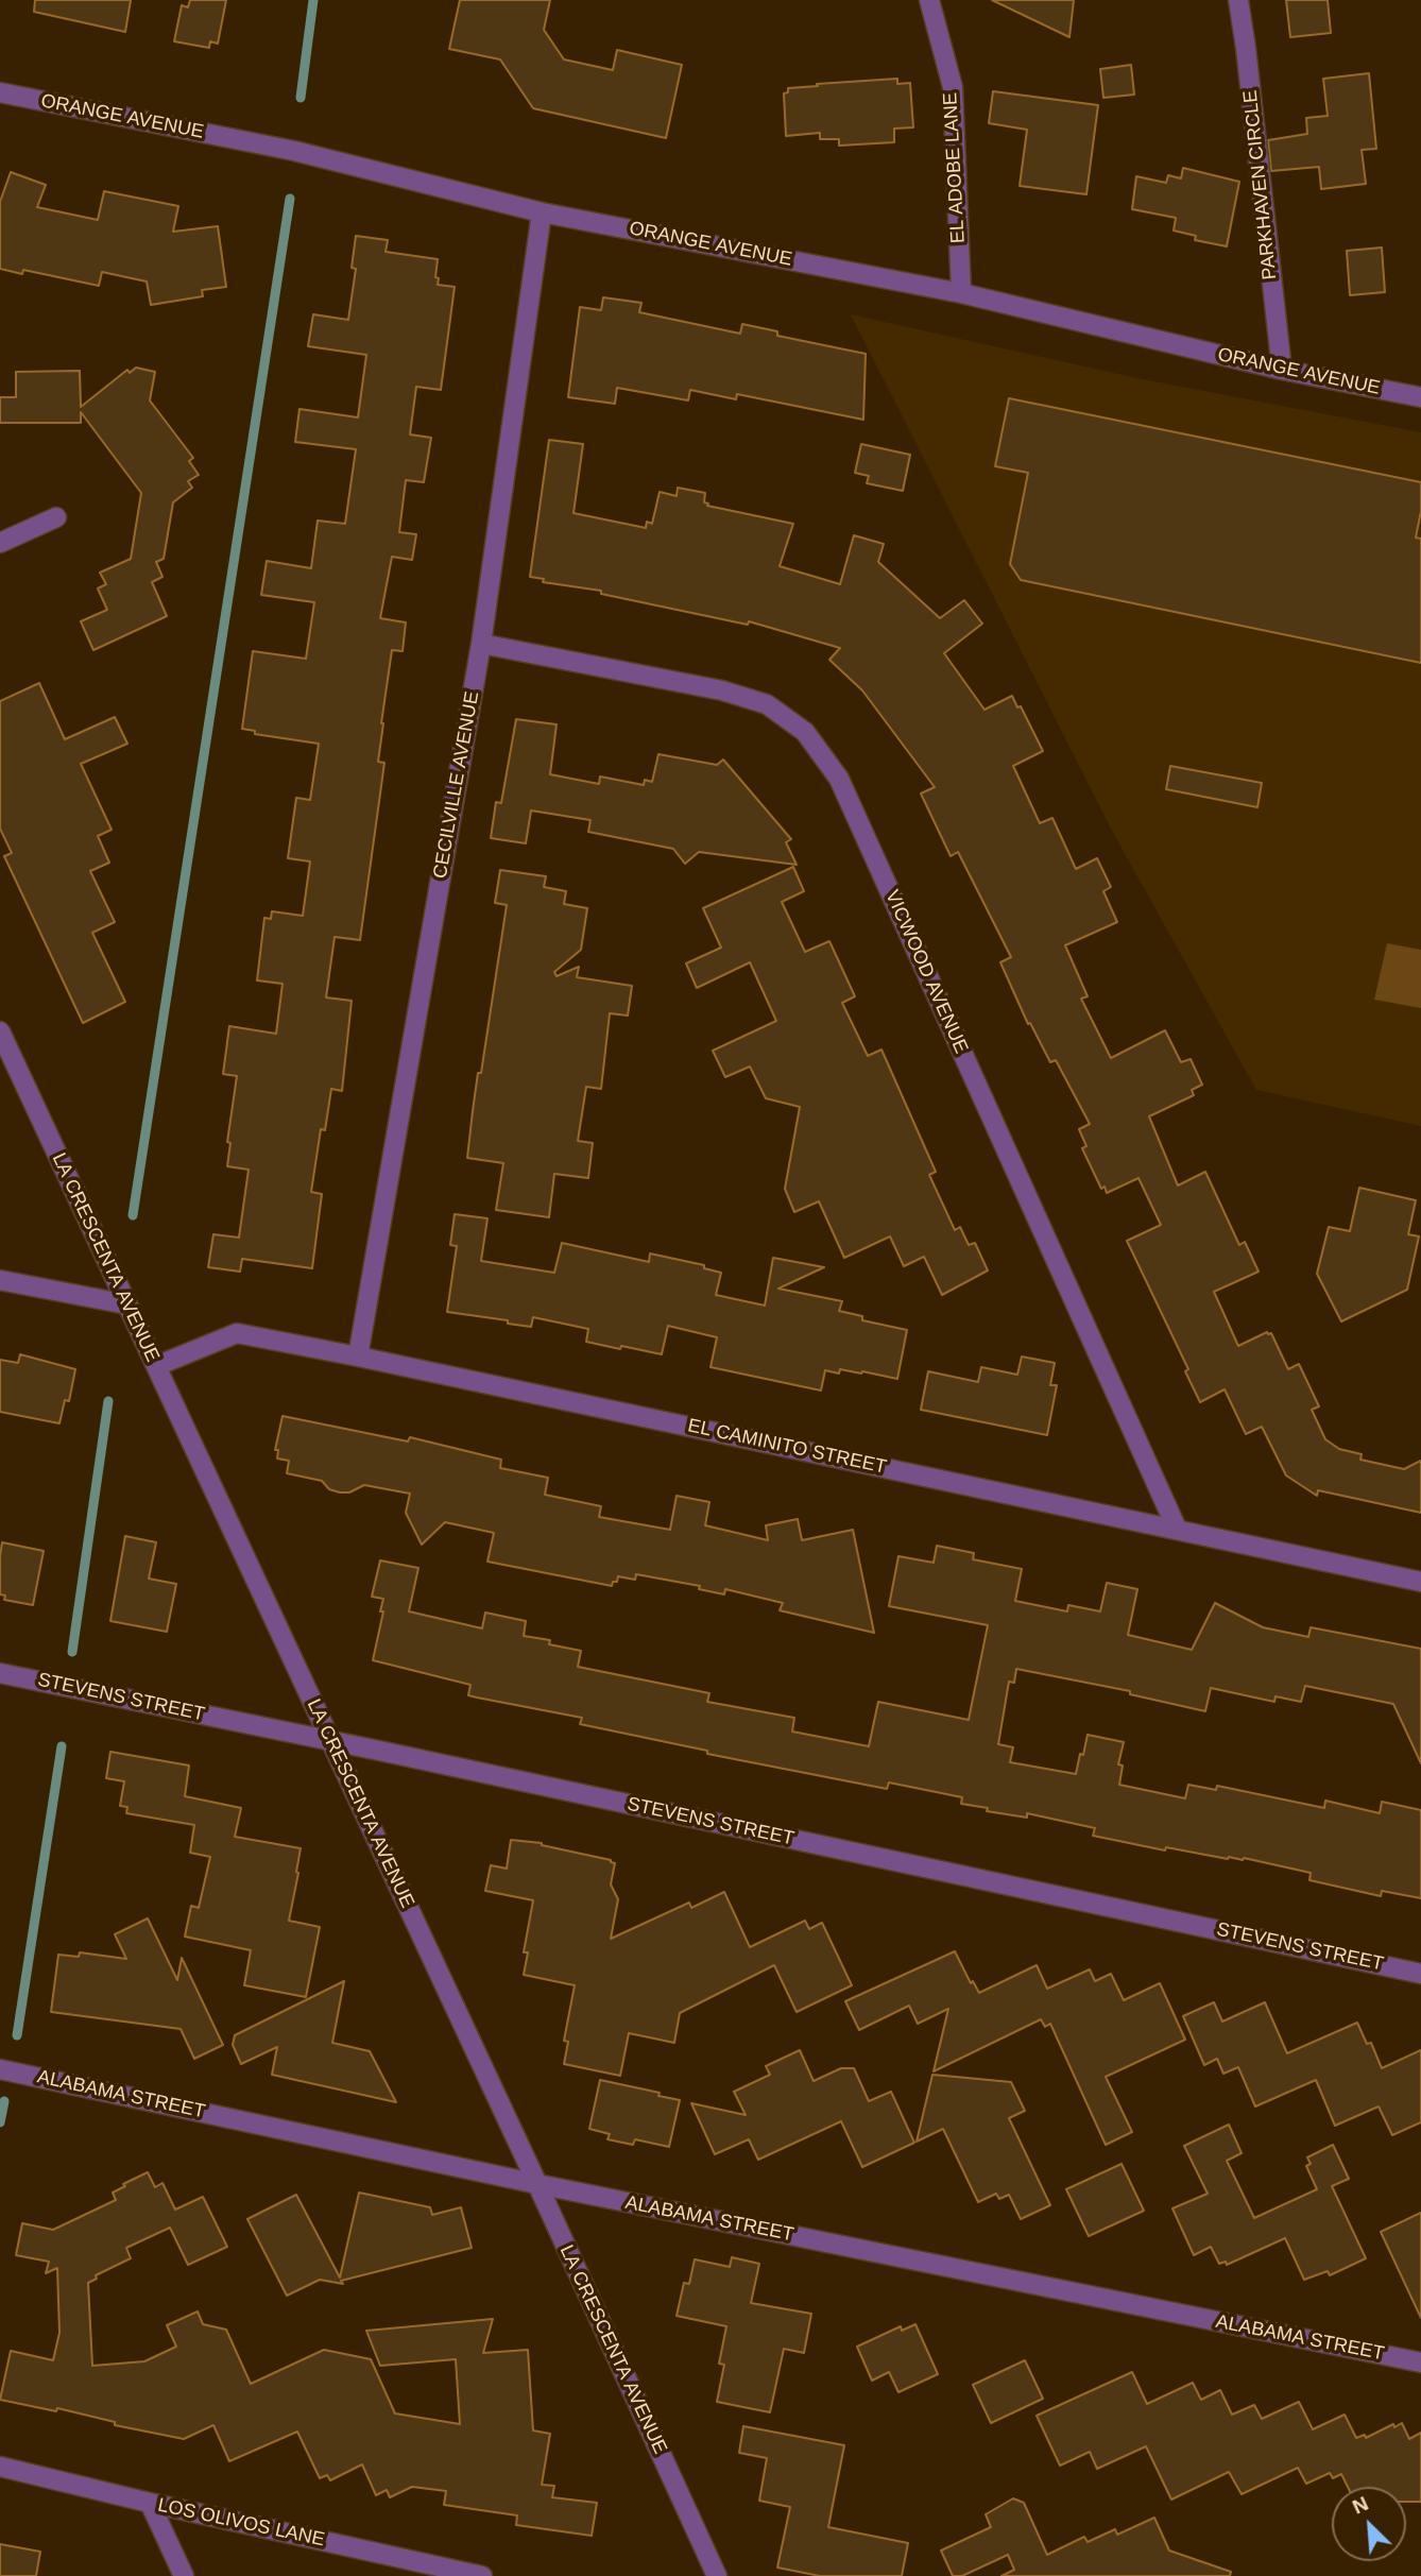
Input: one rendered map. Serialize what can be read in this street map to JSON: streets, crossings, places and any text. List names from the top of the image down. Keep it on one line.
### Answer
{"streets":{"street":["ORANGE AVENUE","EL ADOBE LANE","PARKHAVEN CIRCLE","CECILVILLE AVENUE","VICWOOD AVENUE","LA CRESCENTA AVENUE","EL CAMINITO STREET","STEVENS STREET","ALABAMA STREET","LOS OLIVOS LANE"]},"crossings":[["ORANGE AVENUE","EL ADOBE LANE"],["ORANGE AVENUE","PARKHAVEN CIRCLE"],["ORANGE AVENUE","CECILVILLE AVENUE"],["CECILVILLE AVENUE","VICWOOD AVENUE"],["CECILVILLE AVENUE","EL CAMINITO STREET"],["VICWOOD AVENUE","EL CAMINITO STREET"],["LA CRESCENTA AVENUE","EL CAMINITO STREET"],["LA CRESCENTA AVENUE","STEVENS STREET"],["LA CRESCENTA AVENUE","ALABAMA STREET"]],"north":"top left"}
